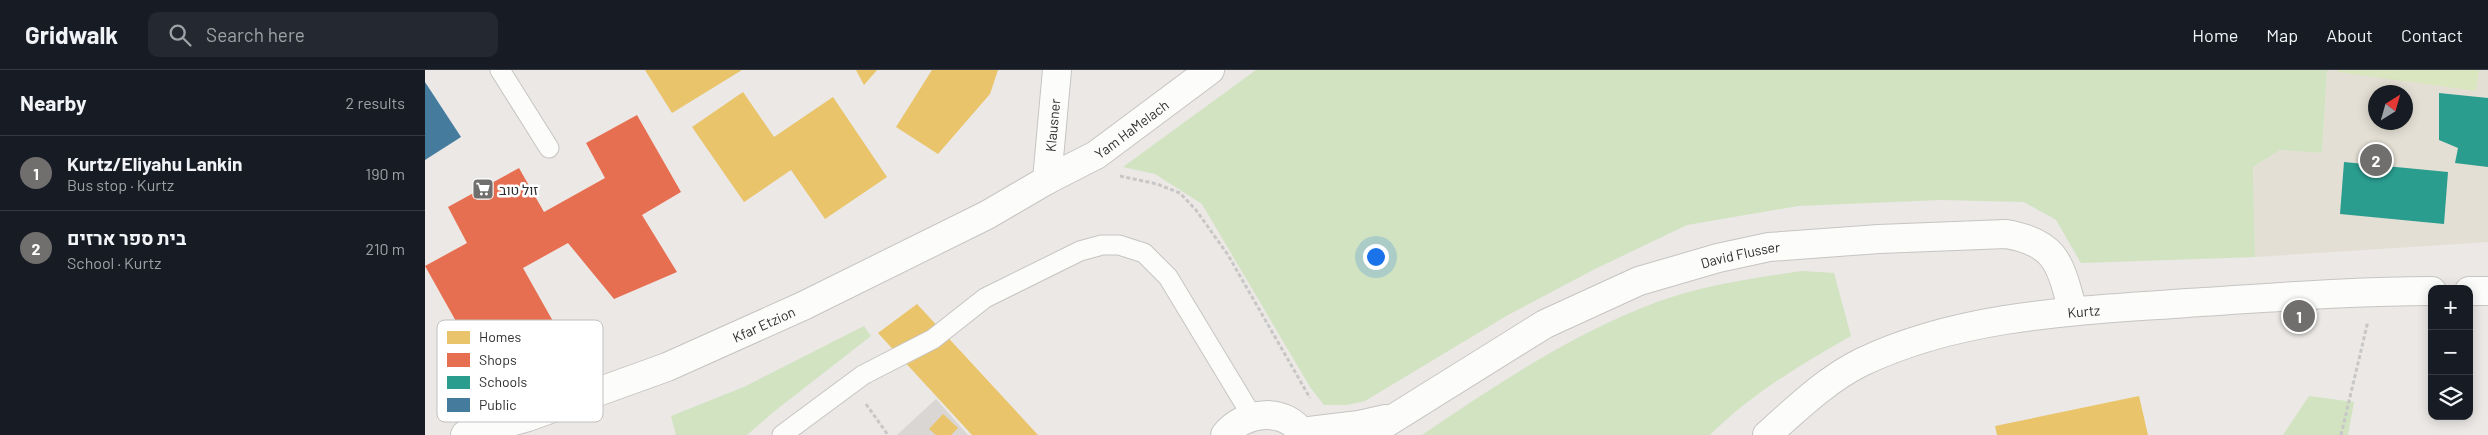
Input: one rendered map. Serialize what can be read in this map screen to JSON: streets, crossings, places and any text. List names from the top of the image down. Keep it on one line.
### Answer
{"streets":{"street":["Klausner","Yam HaMelach","David Flusser","Kurtz","Kfar Etzion"]},"crossings":[["Klausner","Yam HaMelach"],["Klausner","Kfar Etzion"],["Yam HaMelach","Kfar Etzion"],["David Flusser","Kurtz"]],"places":{"supermarket":["זול טוב"]},"legend":["Homes","Shops","Schools","Public"],"north":"top right","page":{"header":"Gridwalk","search":"Search here","nav":["Home","Map","About","Contact"],"heading":["Nearby","2 results"],"list":[{"mark":"1","name":"Kurtz/Eliyahu Lankin","note":"Bus stop · Kurtz","value":"190 m"},{"mark":"2","name":"בית ספר ארזים","note":"School · Kurtz","value":"210 m"}],"pins":["2","1"],"map_buttons":["+","−"]}}
